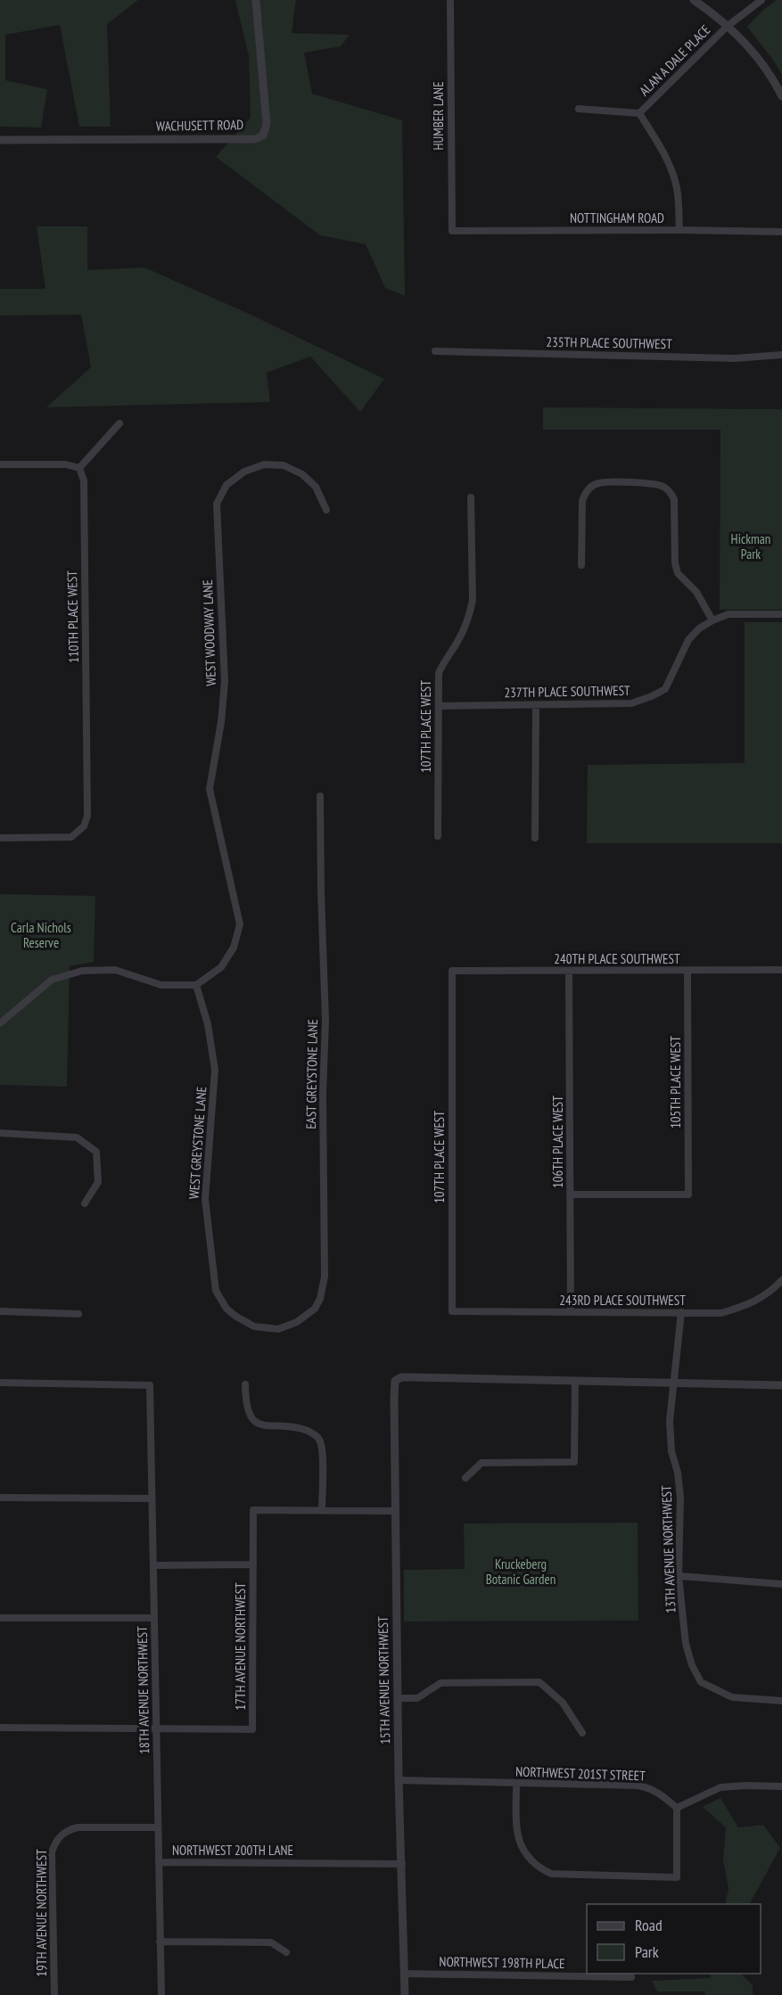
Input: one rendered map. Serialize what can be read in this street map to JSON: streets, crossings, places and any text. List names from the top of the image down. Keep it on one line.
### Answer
{"streets":{"street":["ALAN A DALE PLACE","HUMBER LANE","WACHUSETT ROAD","NOTTINGHAM ROAD","235TH PLACE SOUTHWEST","110TH PLACE WEST","WEST WOODWAY LANE","237TH PLACE SOUTHWEST","107TH PLACE WEST","240TH PLACE SOUTHWEST","EAST GREYSTONE LANE","105TH PLACE WEST","106TH PLACE WEST","WEST GREYSTONE LANE","243RD PLACE SOUTHWEST","13TH AVENUE NORTHWEST","17TH AVENUE NORTHWEST","15TH AVENUE NORTHWEST","18TH AVENUE NORTHWEST","NORTHWEST 201ST STREET","NORTHWEST 200TH LANE","19TH AVENUE NORTHWEST","NORTHWEST 198TH PLACE"]},"crossings":[["HUMBER LANE","NOTTINGHAM ROAD"],["WEST WOODWAY LANE","WEST GREYSTONE LANE"],["237TH PLACE SOUTHWEST","107TH PLACE WEST"],["107TH PLACE WEST","240TH PLACE SOUTHWEST"],["107TH PLACE WEST","243RD PLACE SOUTHWEST"],["240TH PLACE SOUTHWEST","105TH PLACE WEST"],["240TH PLACE SOUTHWEST","106TH PLACE WEST"],["EAST GREYSTONE LANE","WEST GREYSTONE LANE"],["105TH PLACE WEST","106TH PLACE WEST"],["106TH PLACE WEST","243RD PLACE SOUTHWEST"],["17TH AVENUE NORTHWEST","18TH AVENUE NORTHWEST"],["15TH AVENUE NORTHWEST","NORTHWEST 201ST STREET"],["15TH AVENUE NORTHWEST","NORTHWEST 200TH LANE"],["15TH AVENUE NORTHWEST","NORTHWEST 198TH PLACE"],["18TH AVENUE NORTHWEST","NORTHWEST 200TH LANE"],["18TH AVENUE NORTHWEST","19TH AVENUE NORTHWEST"]],"parks":["Hickman Park","Carla Nichols Reserve","Kruckeberg Botanic Garden"],"legend":["Road","Park"]}
